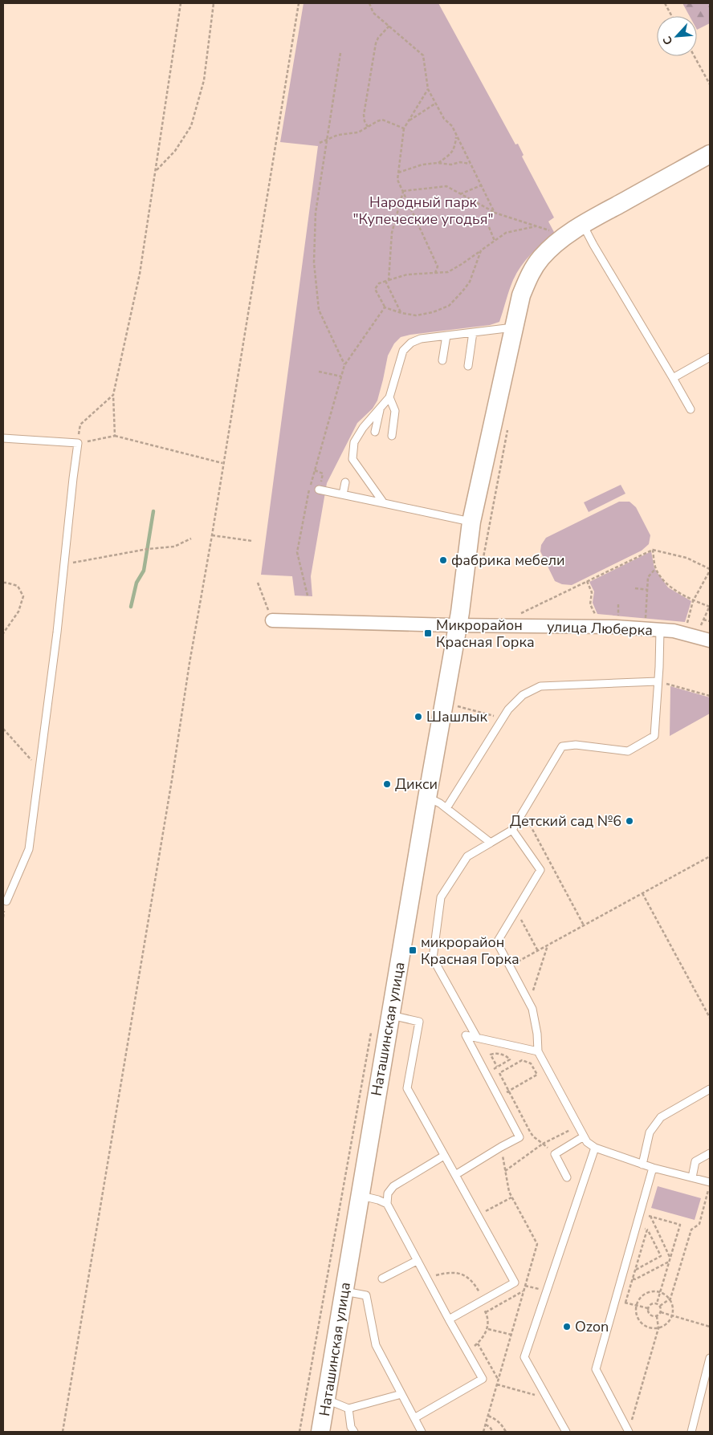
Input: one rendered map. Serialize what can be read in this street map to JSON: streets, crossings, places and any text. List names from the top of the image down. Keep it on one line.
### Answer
{"streets":{"street":["улица Люберка","Наташинская улица"]},"crossings":[["улица Люберка","Наташинская улица"]],"parks":["Народный парк \"Купеческие угодья\""],"places":{"other":["фабрика мебели","Шашлык","Дикси","Детский сад №6","Ozon"],"transit":["Микрорайон Красная Горка","микрорайон Красная Горка"]},"north":"bottom left"}
